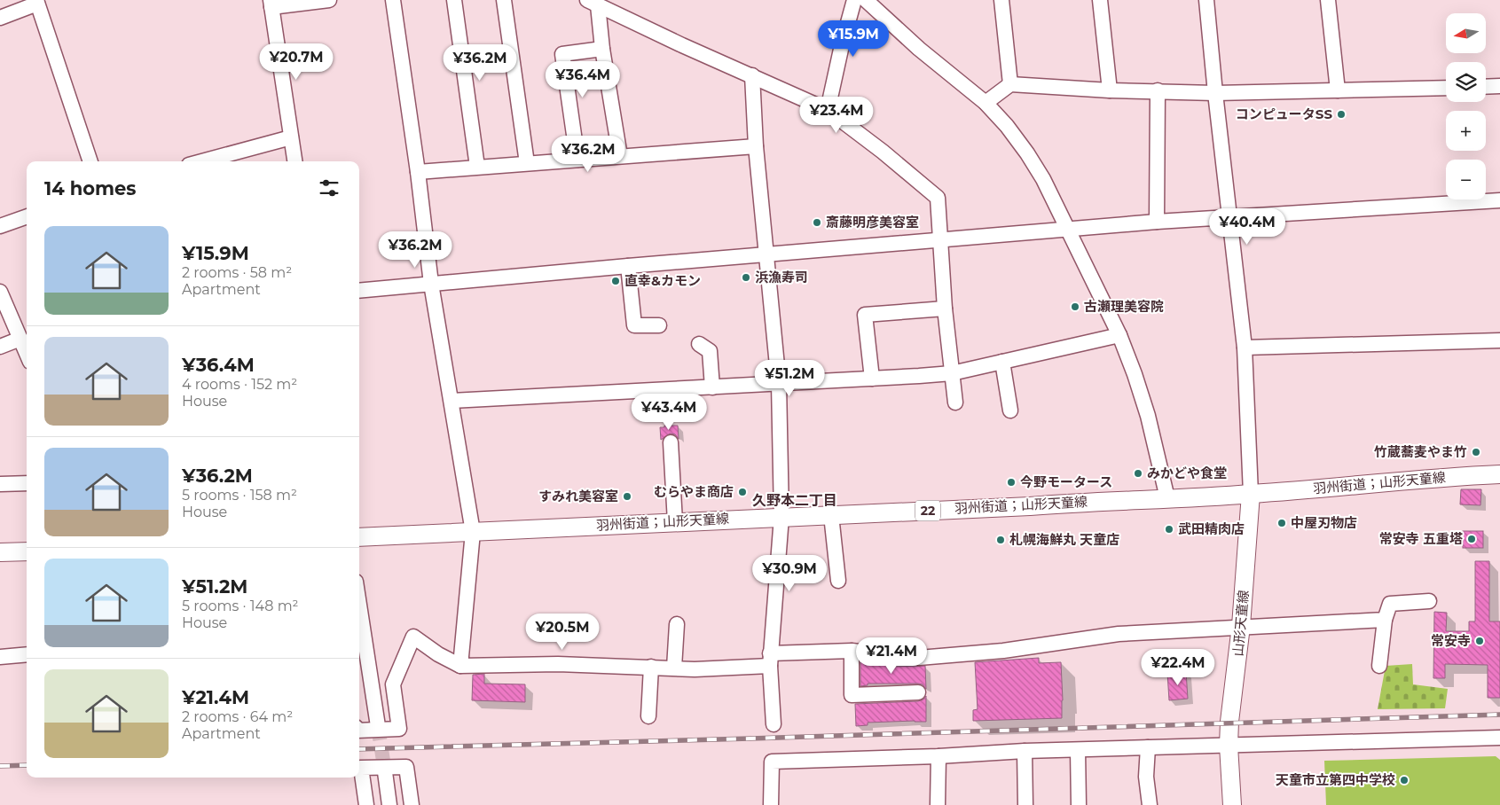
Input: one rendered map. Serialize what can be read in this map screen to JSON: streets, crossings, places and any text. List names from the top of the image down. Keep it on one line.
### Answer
{"streets":{"main road":["羽州街道；山形天童線","22","山形天童線"]},"crossings":[["羽州街道；山形天童線","山形天童線"]],"districts":["久野本二丁目"],"places":["コンピュータSS","斎藤明彦美容室","浜漁寿司","直幸&カモン","古瀬理美容院","竹蔵蕎麦やま竹","みかどや食堂","今野モータース","むらやま商店","すみれ美容室","中屋刃物店","武田精肉店","常安寺 五重塔","札幌海鮮丸 天童店","常安寺","天童市立第四中学校"],"north":"left","page":{"map_buttons":["+","−"],"price":["¥15.9M","¥20.7M","¥36.2M","¥36.4M","¥23.4M","¥36.2M","¥40.4M","¥36.2M","¥51.2M","¥43.4M","¥30.9M","¥20.5M","¥21.4M","¥22.4M"],"heading":"14 homes","list":[{"name":"¥15.9M","note":"2 rooms · 58 m² · Apartment"},{"name":"¥36.4M","note":"4 rooms · 152 m² · House"},{"name":"¥36.2M","note":"5 rooms · 158 m² · House"},{"name":"¥51.2M","note":"5 rooms · 148 m² · House"},{"name":"¥21.4M","note":"2 rooms · 64 m² · Apartment"}]}}
